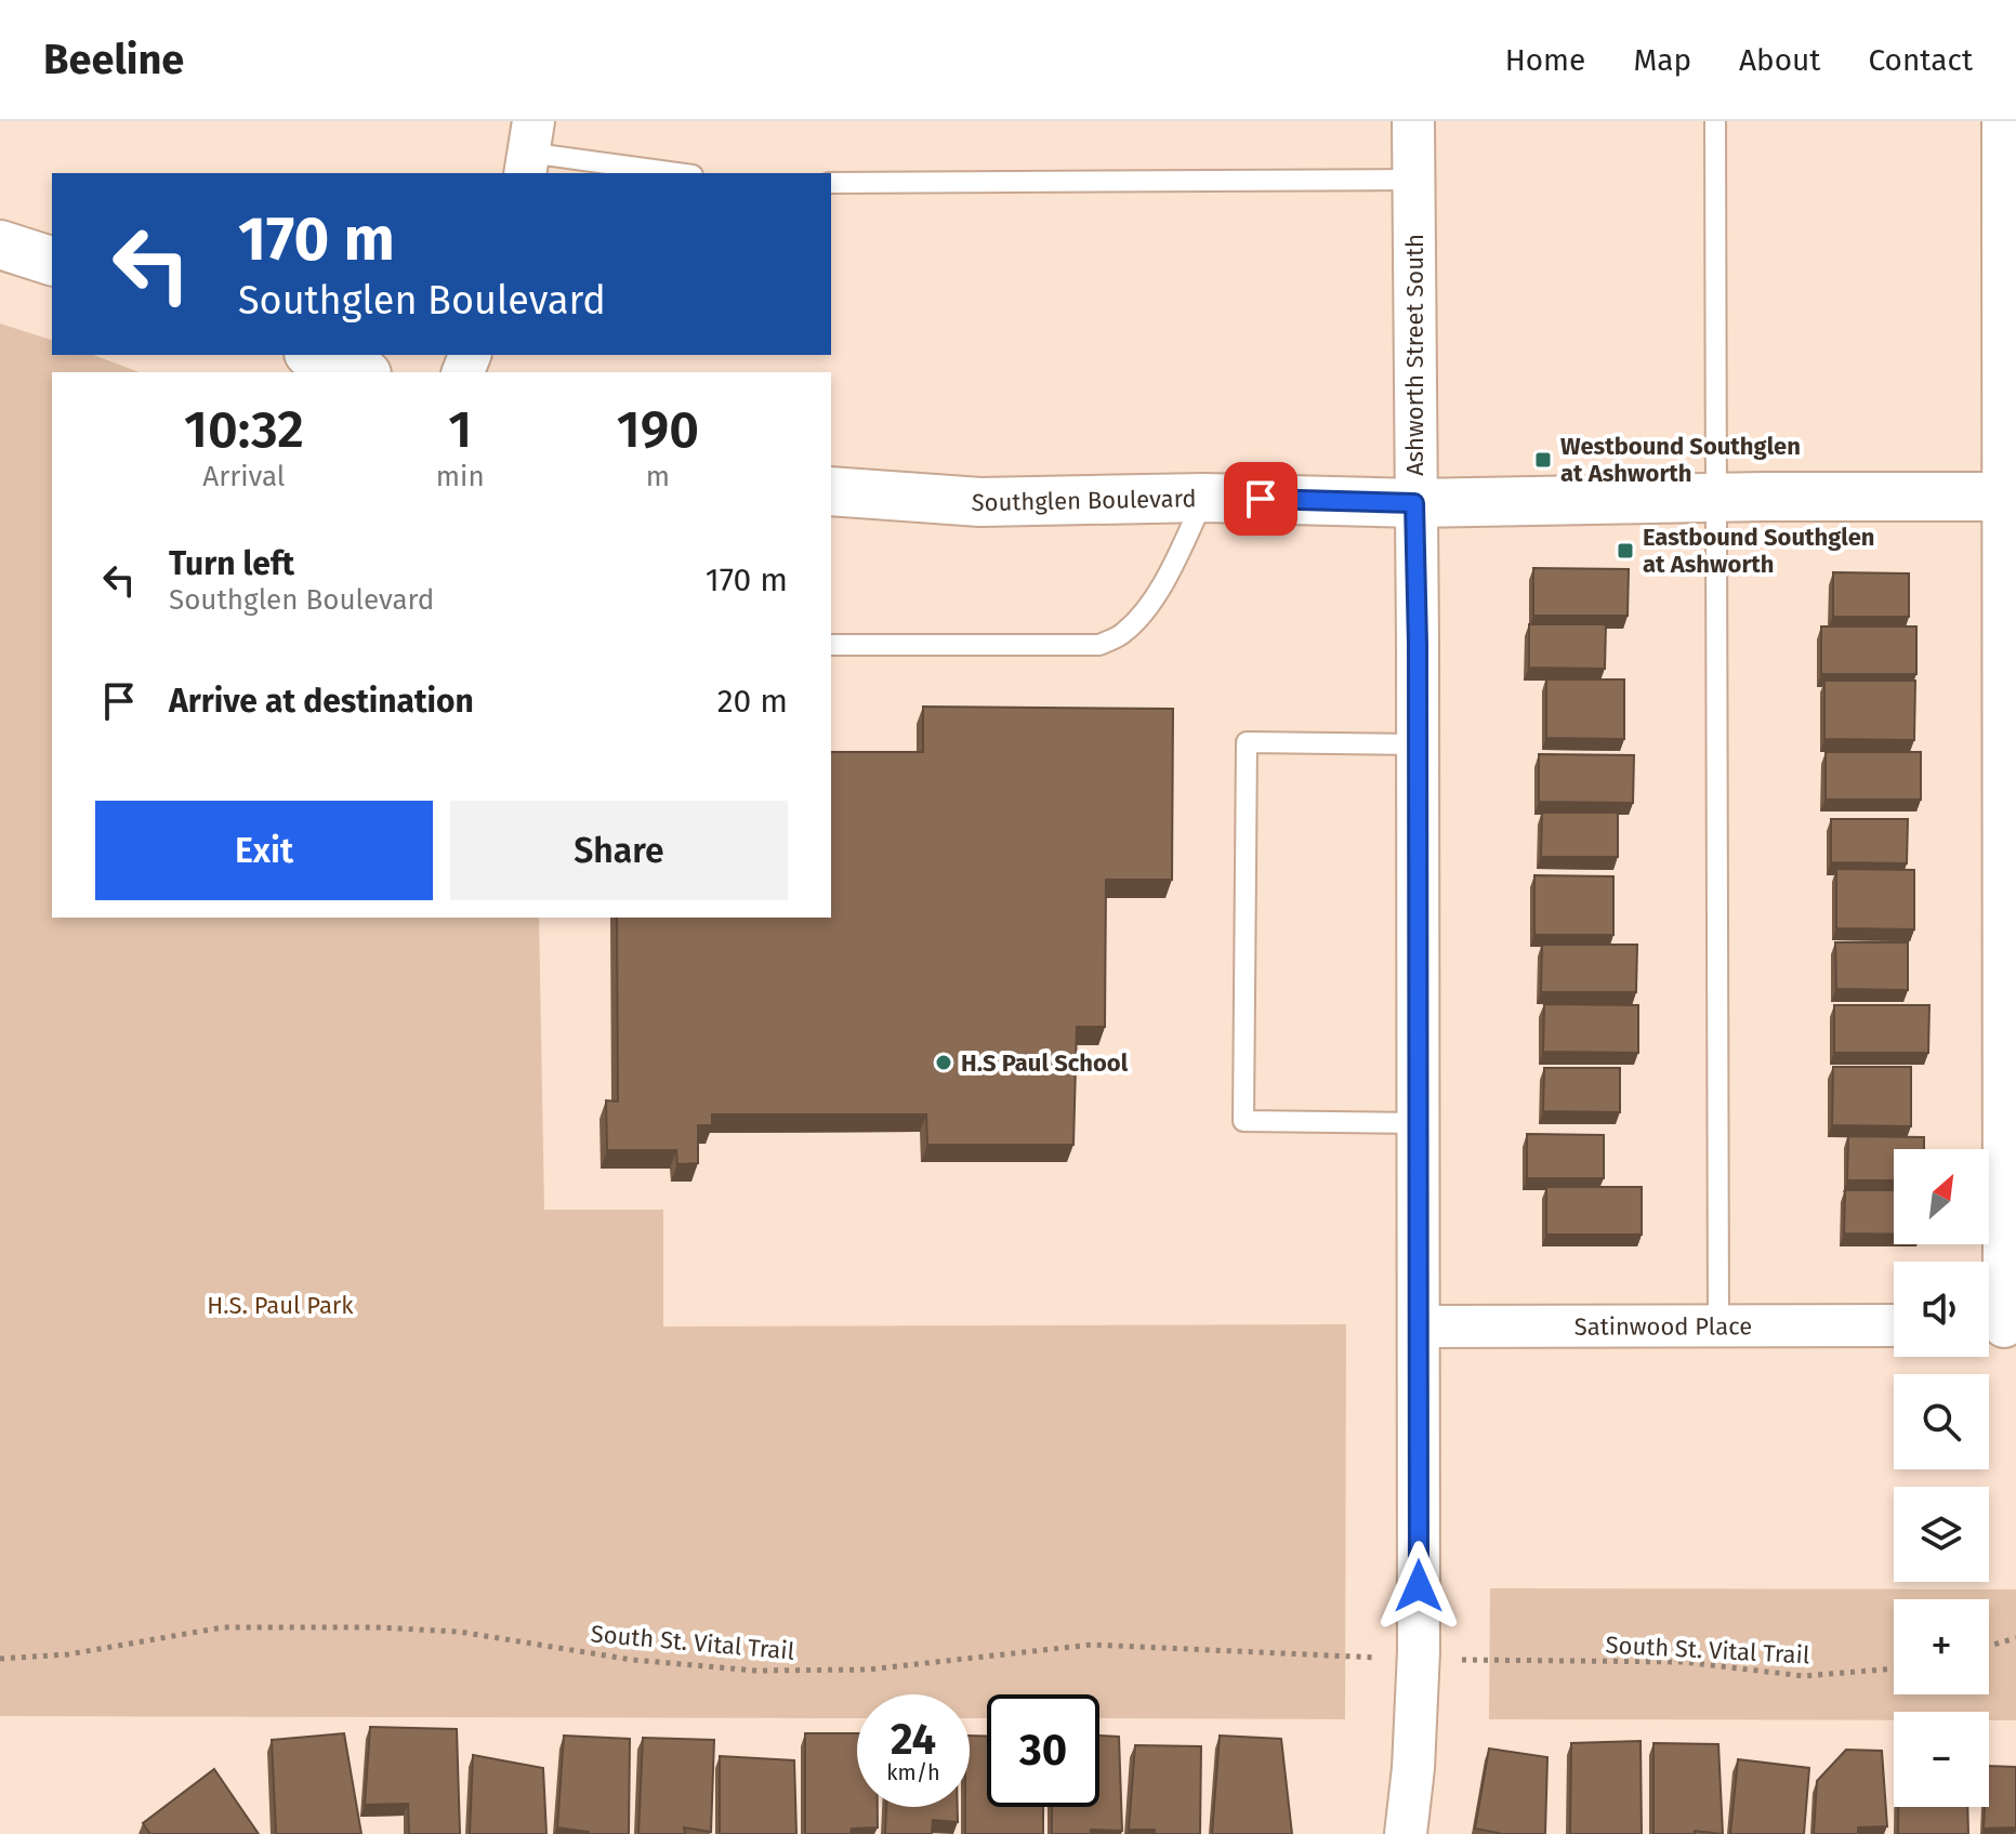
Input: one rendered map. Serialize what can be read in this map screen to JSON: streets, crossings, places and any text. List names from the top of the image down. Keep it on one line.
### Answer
{"streets":{"street":["Ashworth Street South","Southglen Boulevard","Satinwood Place"],"path":["South St. Vital Trail"]},"crossings":[["Ashworth Street South","Southglen Boulevard"],["Ashworth Street South","Satinwood Place"]],"parks":["H.S. Paul Park"],"places":{"transit":["Westbound Southglen at Ashworth","Eastbound Southglen at Ashworth"],"other":["H.S Paul School"]},"north":"top right","page":{"header":"Beeline","nav":["Home","Map","About","Contact"],"turn":["170 m","Southglen Boulevard"],"eta":["10:32","Arrival","1","min","190","m"],"list":[{"name":"Turn left","note":"Southglen Boulevard","value":"170 m"},{"name":"Arrive at destination","value":"20 m"}],"buttons":["Exit","Share"],"map_buttons":["+","−"],"speed":"24 km/h","limit":"30"}}
